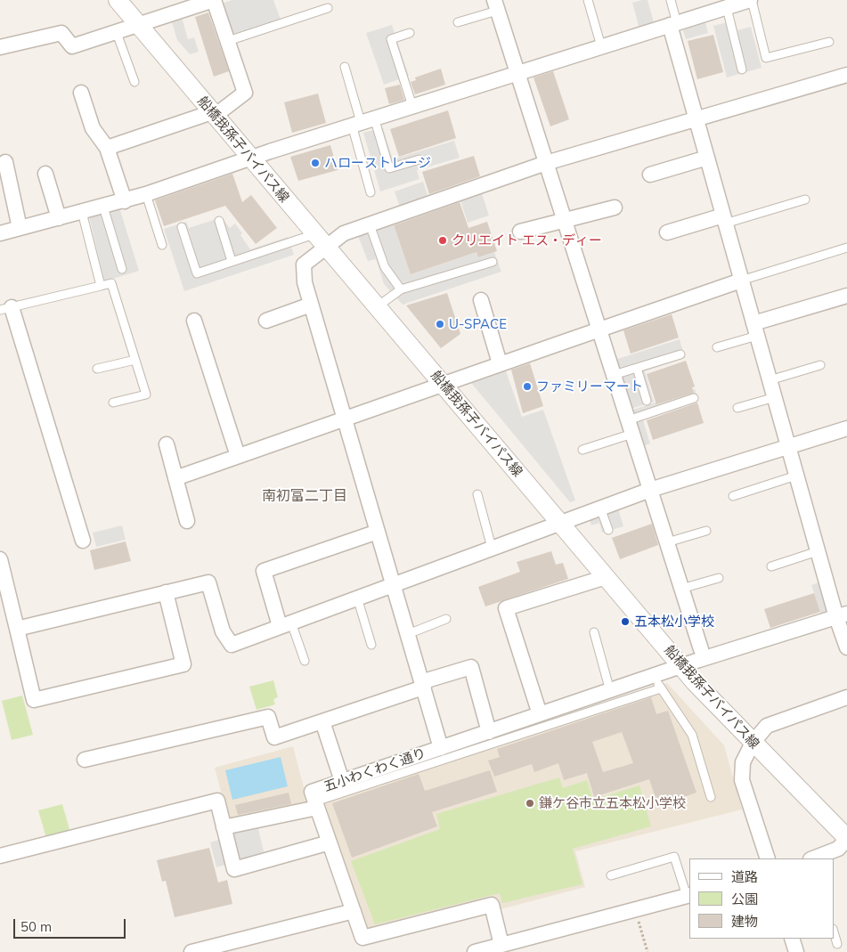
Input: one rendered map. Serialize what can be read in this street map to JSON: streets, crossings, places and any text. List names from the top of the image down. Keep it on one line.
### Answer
{"streets":{"street":["船橋我孫子バイパス線","五小わくわく通り"]},"crossings":[["船橋我孫子バイパス線","五小わくわく通り"]],"districts":["南初富二丁目"],"places":["ハローストレージ","クリエイト エス・ディー","U-SPACE","ファミリーマート","五本松小学校","鎌ケ谷市立五本松小学校"],"legend":["道路","公園","建物"],"scale_bar":"50 m"}
